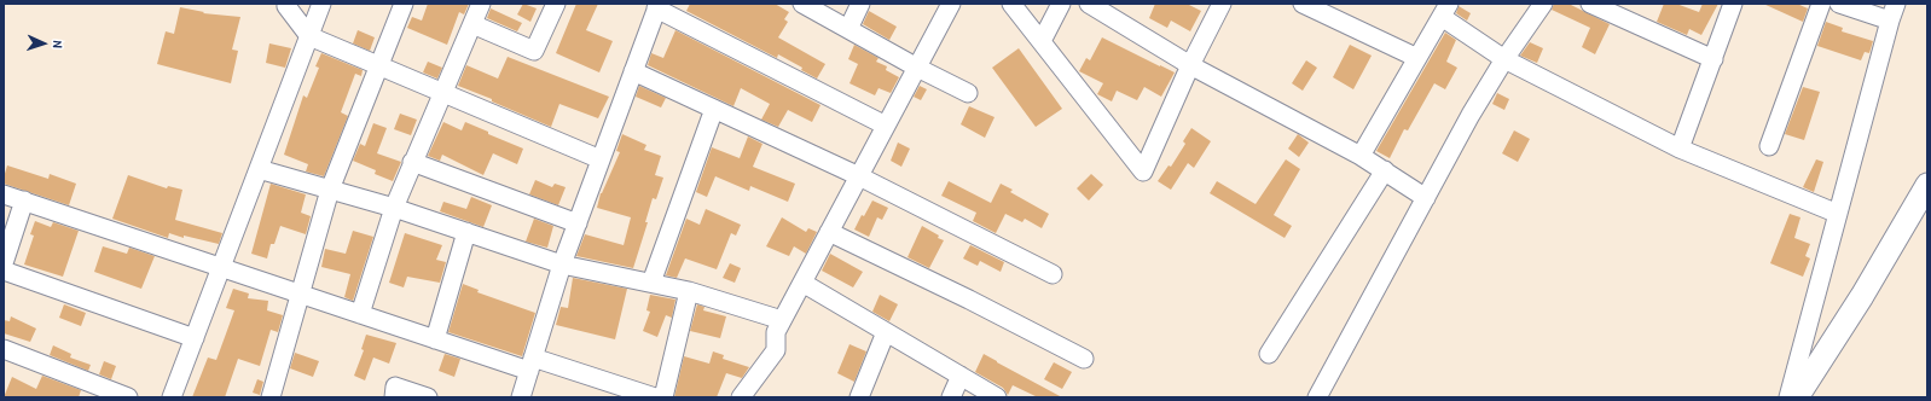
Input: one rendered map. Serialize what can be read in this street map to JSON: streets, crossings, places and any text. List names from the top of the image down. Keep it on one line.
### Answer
{"north":"right"}
